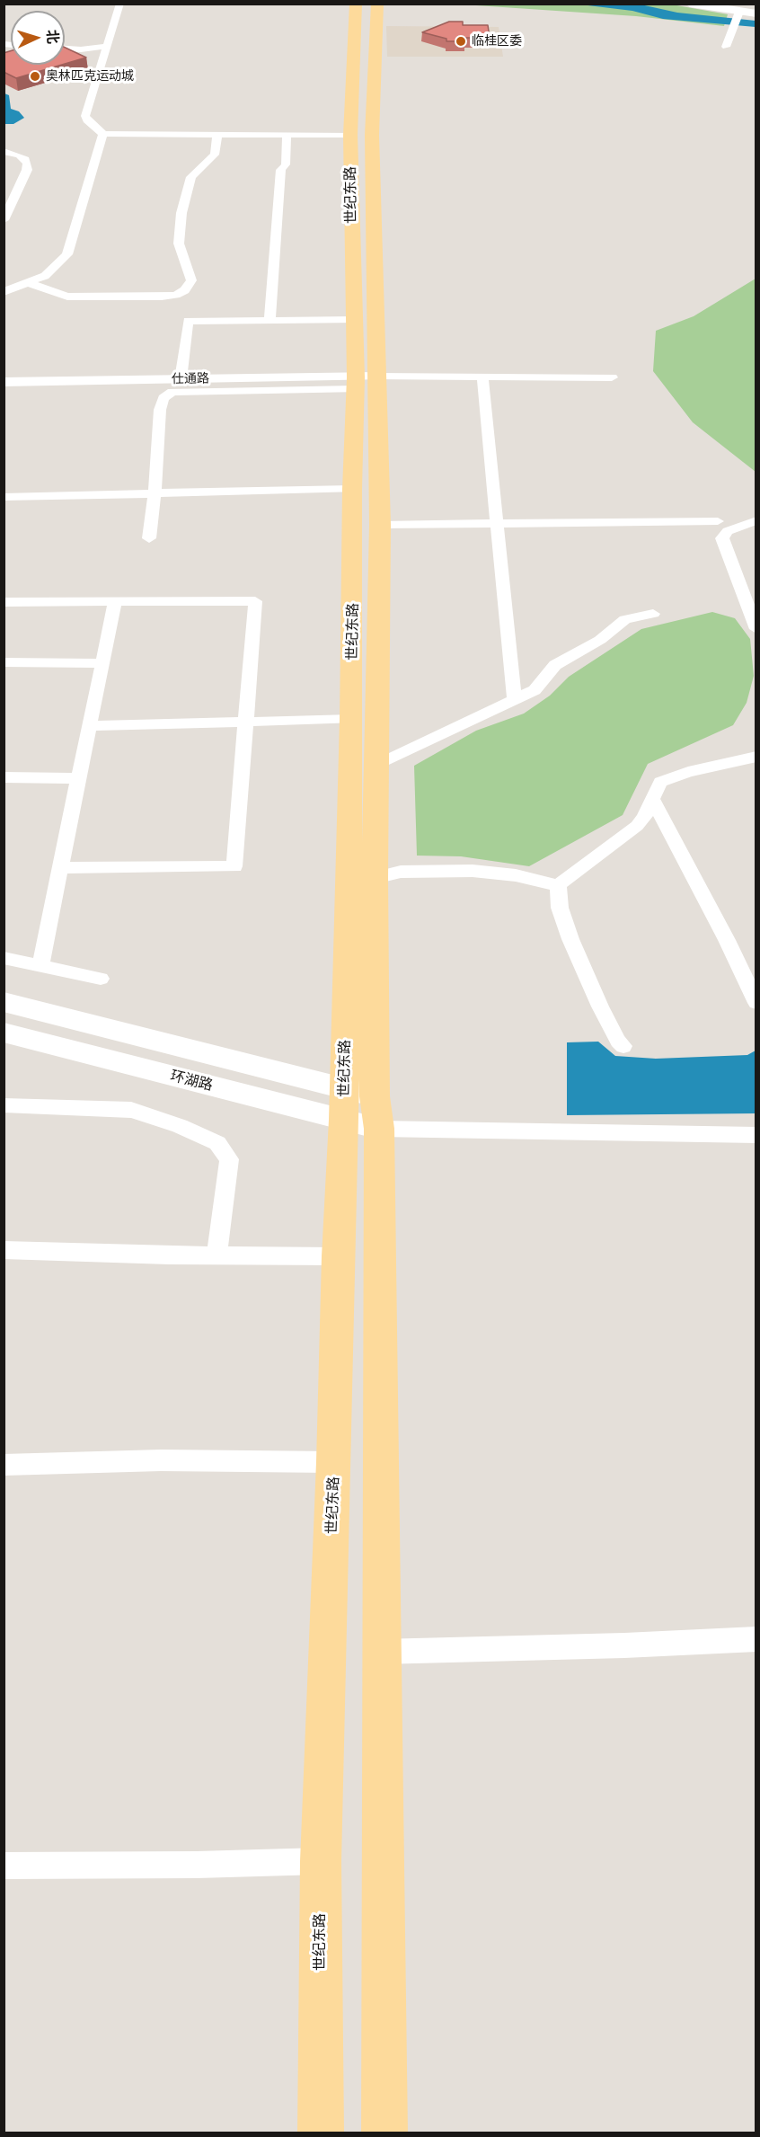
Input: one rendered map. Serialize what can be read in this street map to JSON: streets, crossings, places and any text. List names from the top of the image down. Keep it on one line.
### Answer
{"streets":{"main road":["世纪东路","环湖路"],"street":["仕通路"]},"crossings":[["世纪东路","仕通路"],["世纪东路","环湖路"]],"places":["临桂区委","奥林匹克运动城"],"north":"right"}
